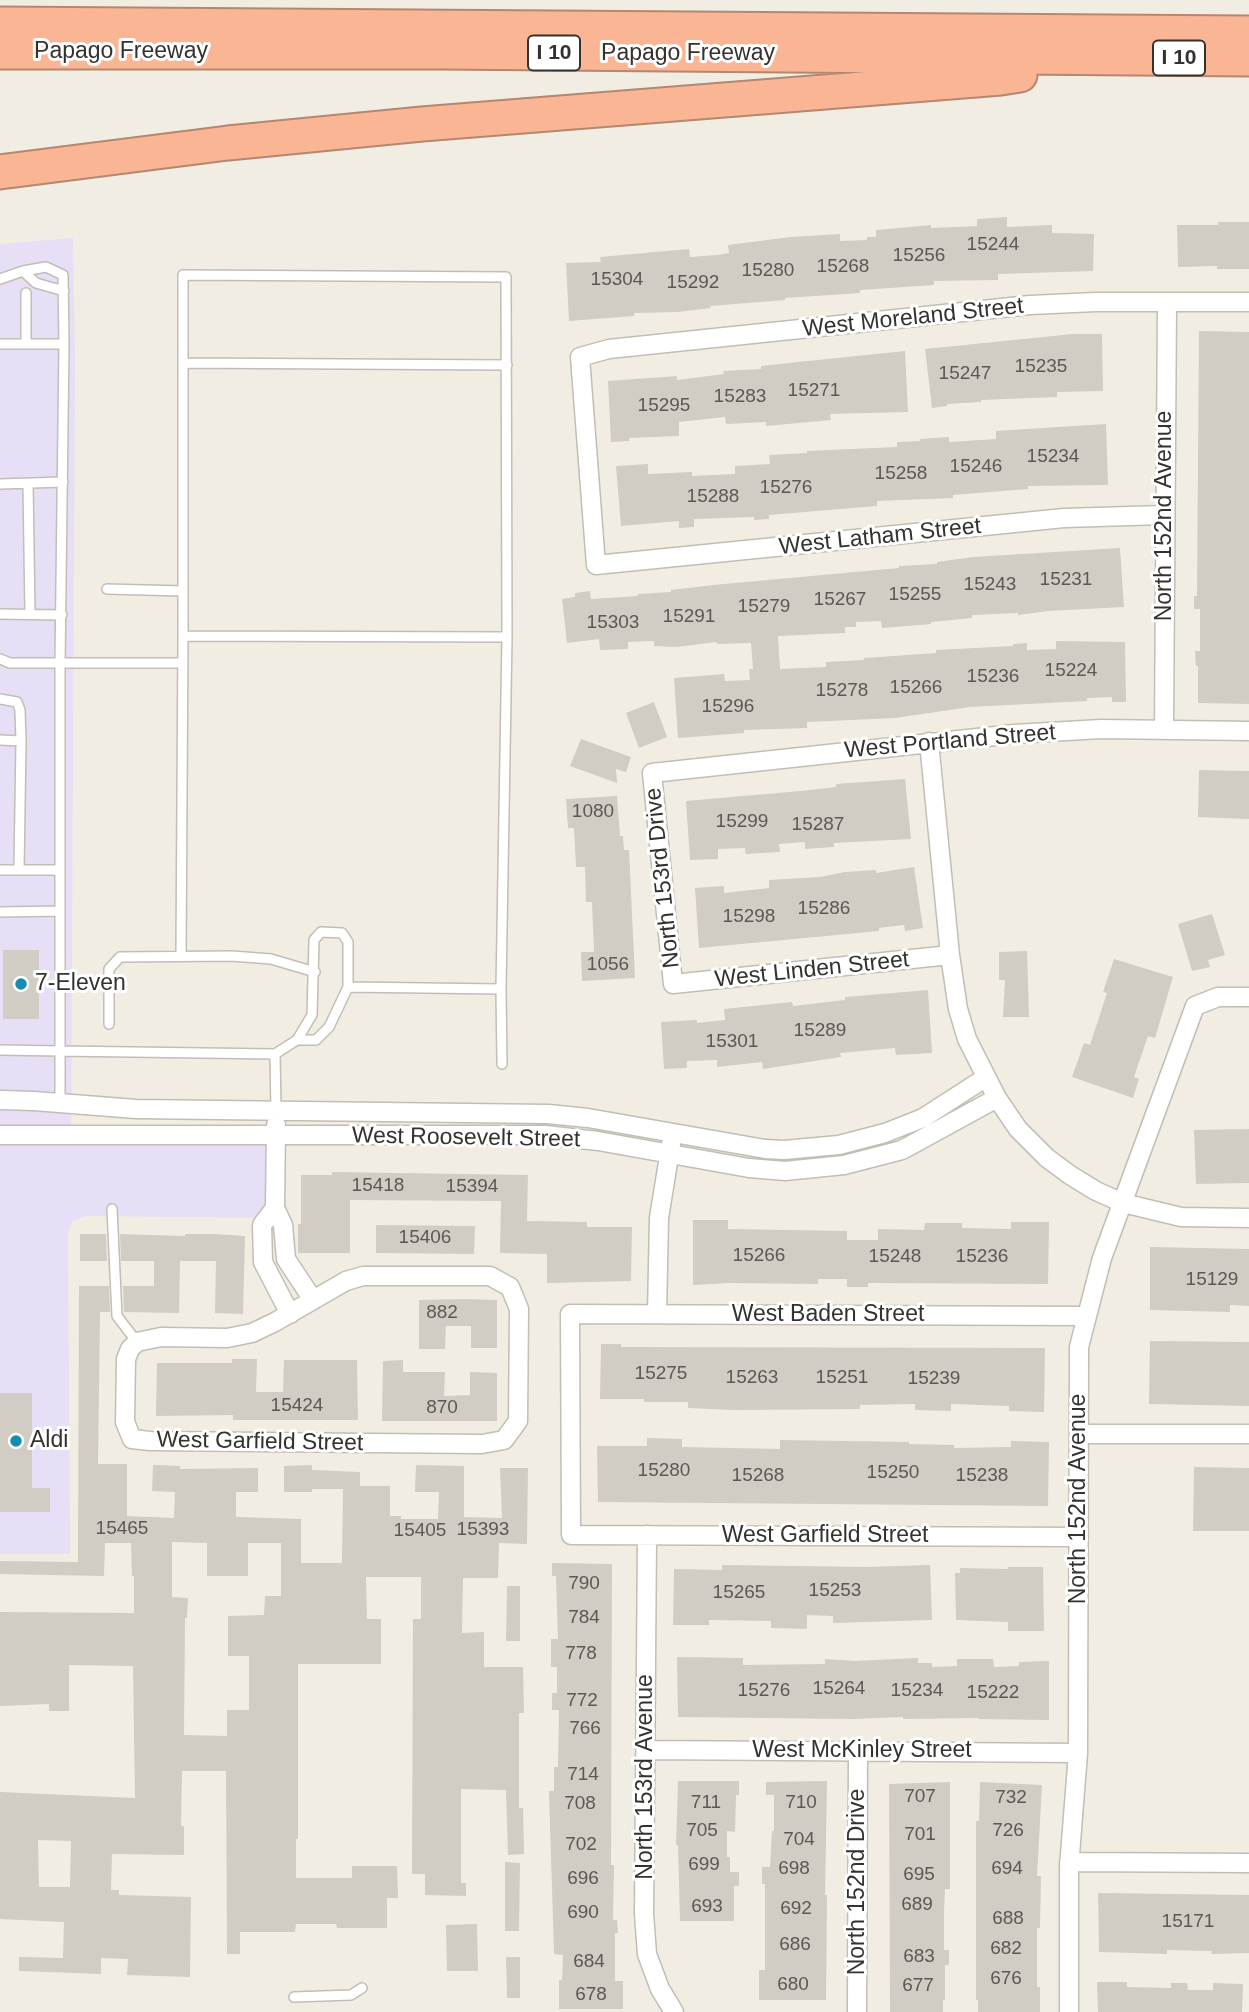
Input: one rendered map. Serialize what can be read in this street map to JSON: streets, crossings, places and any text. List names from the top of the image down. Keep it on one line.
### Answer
{"streets":{"highway":["Papago Freeway","I 10"],"street":["West Moreland Street","North 152nd Avenue","West Latham Street","West Portland Street","North 153rd Drive","West Linden Street","West Roosevelt Street","West Baden Street","West Garfield Street","West McKinley Street","North 153rd Avenue","North 152nd Drive"]},"crossings":[["West Moreland Street","North 152nd Avenue"],["West Moreland Street","West Latham Street"],["North 152nd Avenue","West Latham Street"],["North 152nd Avenue","West Portland Street"],["North 152nd Avenue","West Baden Street"],["North 152nd Avenue","West Garfield Street"],["North 152nd Avenue","West McKinley Street"],["West Portland Street","North 153rd Drive"],["North 153rd Drive","West Linden Street"],["West Baden Street","West Garfield Street"],["West Garfield Street","North 153rd Avenue"],["West McKinley Street","North 153rd Avenue"],["West McKinley Street","North 152nd Drive"]],"places":["7-Eleven","Aldi"],"house_numbers":["15244","15256","15268","15280","15304","15292","15235","15247","15271","15283","15295","15234","15246","15258","15276","15288","15231","15243","15255","15267","15279","15291","15303","15224","15236","15266","15278","15296","1080","15299","15287","15286","15298","1056","15289","15301","15418","15394","15406","15266","15248","15236","15129","882","15275","15263","15251","15239","15424","870","15280","15250","15268","15238","15465","15393","15405","790","15253","15265","784","778","15264","15276","15234","15222","772","766","714","707","732","711","710","708","705","726","701","704","702","699","698","694","695","696","689","693","692","690","688","15171","686","682","683","684","676","680","677","678"]}
